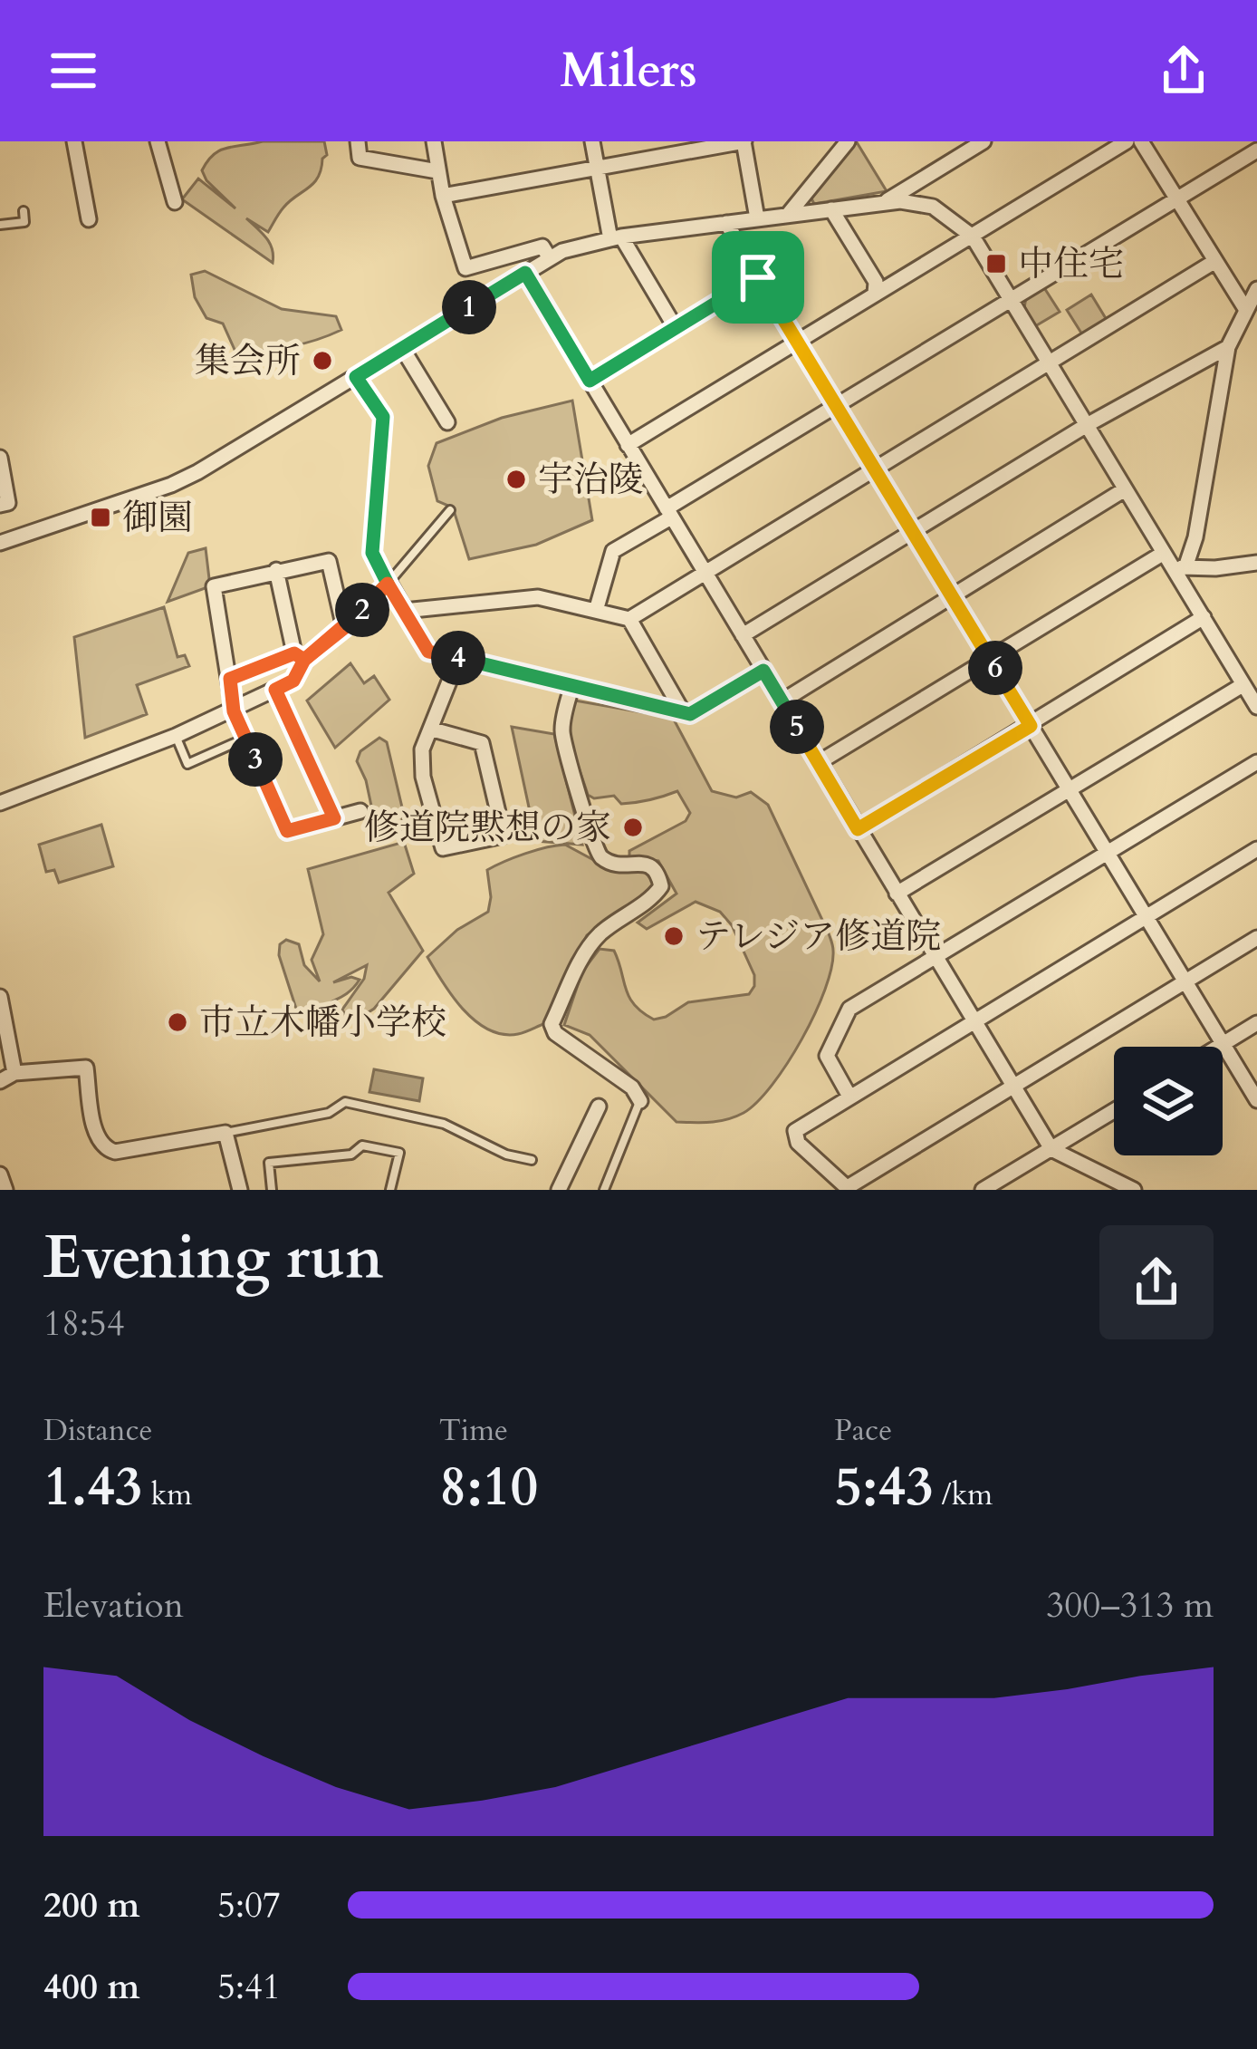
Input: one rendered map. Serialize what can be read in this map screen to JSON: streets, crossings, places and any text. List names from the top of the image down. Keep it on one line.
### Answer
{"places":{"transit":["中住宅","御園"],"other":["集会所","宇治陵","修道院黙想の家","テレジア修道院","市立木幡小学校"]},"page":{"header":"Milers","pins":["1","2","4","6","5","3"],"heading":["Evening run","18:54"],"stats":[["Distance","1.43 km"],["Time","8:10"],["Pace","5:43 /km"]],"chart":["Elevation","300–313 m"],"list":[{"name":"200 m","note":"5:07"},{"name":"400 m","note":"5:41"}]}}
